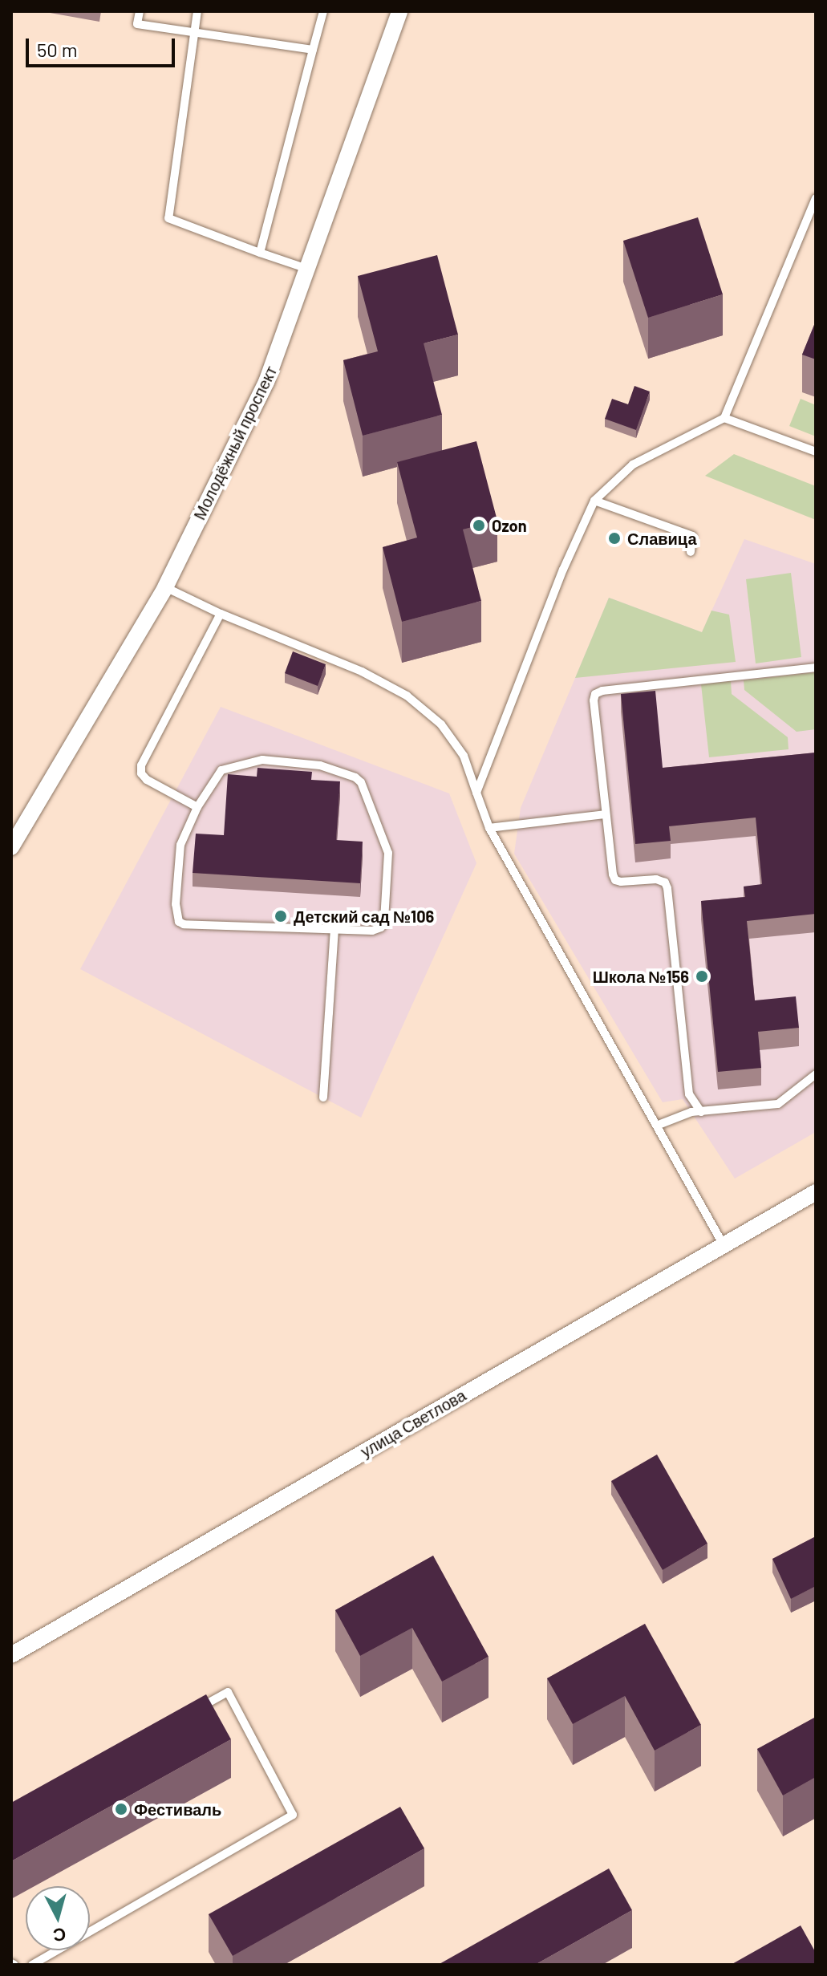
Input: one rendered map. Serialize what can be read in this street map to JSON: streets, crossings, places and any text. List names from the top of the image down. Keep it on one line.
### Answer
{"streets":{"street":["Молодёжный проспект","улица Светлова"]},"places":["Ozon","Славица","Детский сад №106","Школа №156","Фестиваль"],"scale_bar":"50 m","north":"bottom"}
